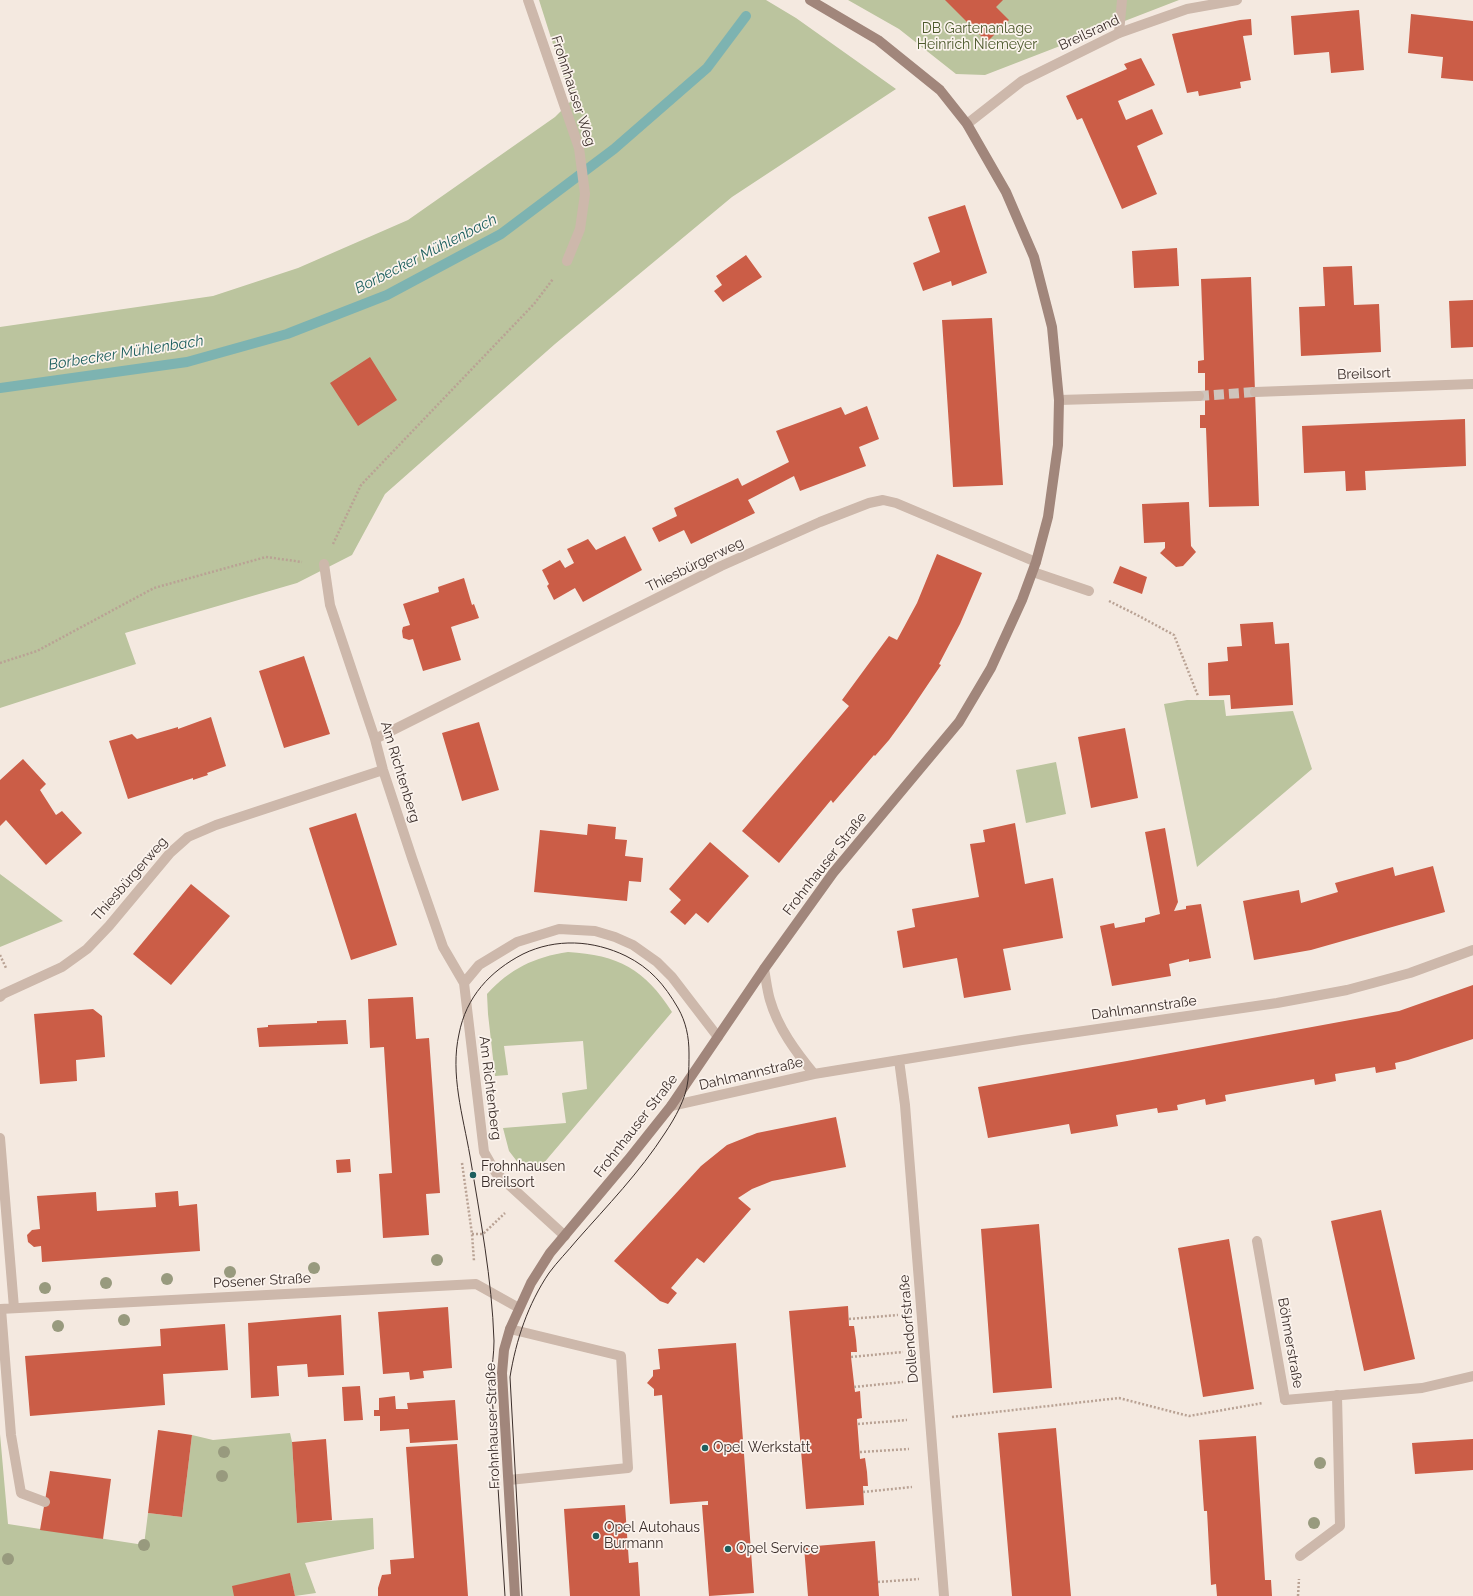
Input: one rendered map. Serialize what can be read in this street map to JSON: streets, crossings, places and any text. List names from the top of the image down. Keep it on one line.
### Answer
{"streets":{"main road":["Frohnhauser Straße"],"street":["Breilsrand","Frohnhauser Weg","Breilsort","Thiesbürgerweg","Am Richtenberg","Dahlmannstraße","Posener Straße","Dollendorfstraße","Böhmerstraße"]},"crossings":[["Breilsrand","Frohnhauser Straße"],["Thiesbürgerweg","Am Richtenberg"],["Thiesbürgerweg","Frohnhauser Straße"],["Am Richtenberg","Frohnhauser Straße"],["Frohnhauser Straße","Dahlmannstraße"],["Frohnhauser Straße","Posener Straße"],["Dahlmannstraße","Dollendorfstraße"]],"water":["Borbecker Mühlenbach"],"parks":["DB Gartenanlage Heinrich Niemeyer"],"places":["Frohnhausen Breilsort","Opel Werkstatt","Opel Autohaus Burmann","Opel Service"]}
